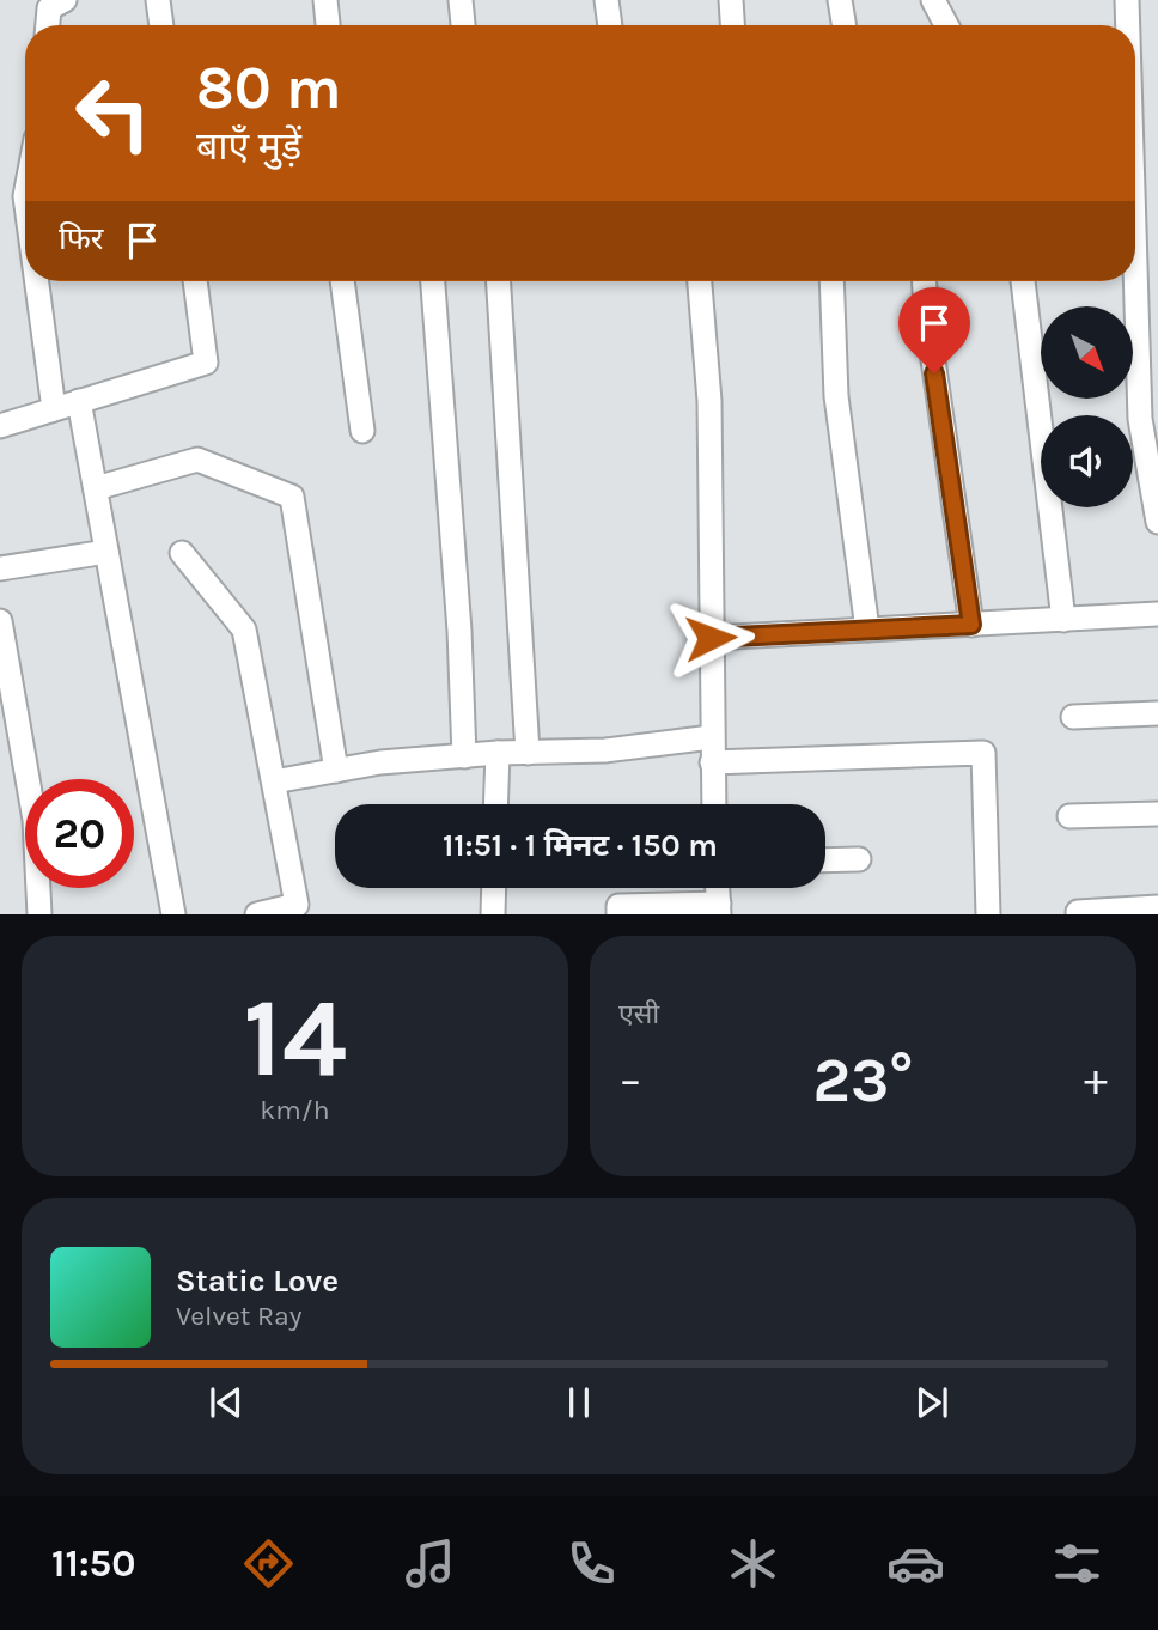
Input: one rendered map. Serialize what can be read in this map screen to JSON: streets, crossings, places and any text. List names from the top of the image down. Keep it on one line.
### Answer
{"north":"bottom right","page":{"turn":["80 m","बाएँ मुड़ें"],"then":"फिर","limit":"20","trip":"11:51 · 1 मिनट · 150 m","tile":[["14","km/h"],"एसी"],"heat":["−","23°","+"],"song":["Static Love","Velvet Ray"],"tabs":"11:50"}}
